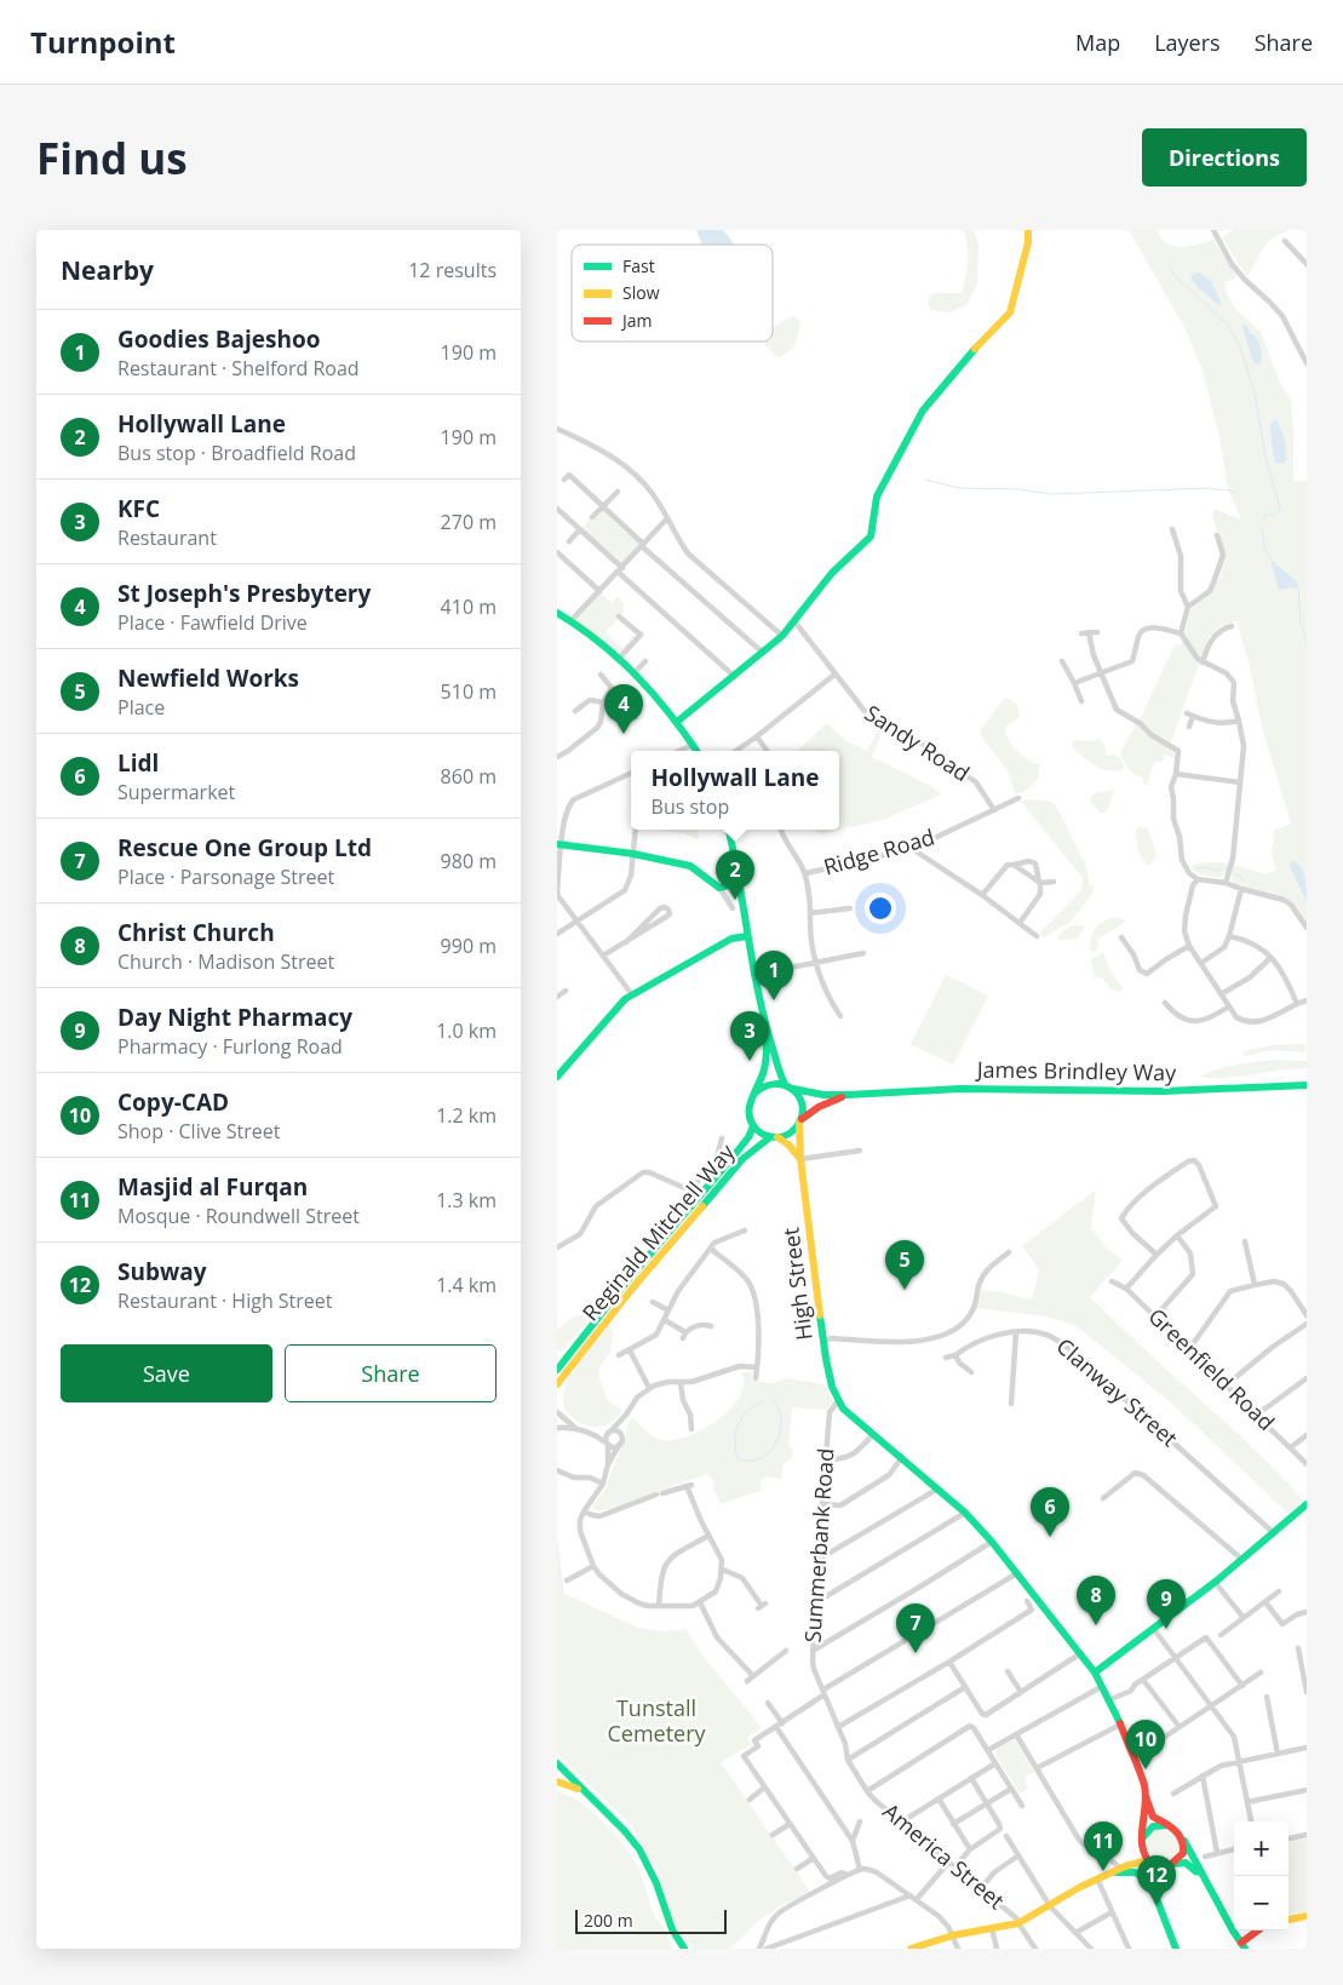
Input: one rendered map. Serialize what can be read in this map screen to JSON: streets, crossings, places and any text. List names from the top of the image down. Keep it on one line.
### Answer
{"streets":{"main road":["James Brindley Way","Reginald Mitchell Way","High Street"],"street":["Sandy Road","Ridge Road","Greenfield Road","Clanway Street","Summerbank Road","America Street"]},"crossings":[["Sandy Road","Ridge Road"],["James Brindley Way","Reginald Mitchell Way"],["James Brindley Way","High Street"],["Reginald Mitchell Way","High Street"],["High Street","Summerbank Road"],["Summerbank Road","America Street"]],"parks":["Tunstall Cemetery"],"legend":["Fast","Slow","Jam"],"scale_bar":"200 m","page":{"header":"Turnpoint","nav":["Map","Layers","Share"],"buttons":["Directions",["Save","Share"]],"title":"Find us","heading":["Nearby","12 results"],"list":[{"mark":"1","name":"Goodies Bajeshoo","note":"Restaurant · Shelford Road","value":"190 m"},{"mark":"2","name":"Hollywall Lane","note":"Bus stop · Broadfield Road","value":"190 m"},{"mark":"3","name":"KFC","note":"Restaurant","value":"270 m"},{"mark":"4","name":"St Joseph's Presbytery","note":"Place · Fawfield Drive","value":"410 m"},{"mark":"5","name":"Newfield Works","note":"Place","value":"510 m"},{"mark":"6","name":"Lidl","note":"Supermarket","value":"860 m"},{"mark":"7","name":"Rescue One Group Ltd","note":"Place · Parsonage Street","value":"980 m"},{"mark":"8","name":"Christ Church","note":"Church · Madison Street","value":"990 m"},{"mark":"9","name":"Day Night Pharmacy","note":"Pharmacy · Furlong Road","value":"1.0 km"},{"mark":"10","name":"Copy-CAD","note":"Shop · Clive Street","value":"1.2 km"},{"mark":"11","name":"Masjid al Furqan","note":"Mosque · Roundwell Street","value":"1.3 km"},{"mark":"12","name":"Subway","note":"Restaurant · High Street","value":"1.4 km"}],"pins":["4","2","1","3","5","6","8","9","7","10","11","12"],"popup":["Hollywall Lane","Bus stop"],"map_buttons":["+","−"],"scale":"200 m"}}
